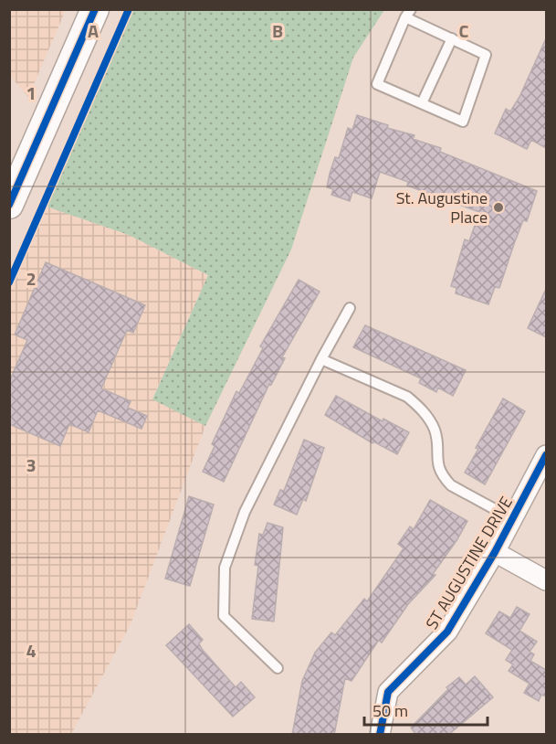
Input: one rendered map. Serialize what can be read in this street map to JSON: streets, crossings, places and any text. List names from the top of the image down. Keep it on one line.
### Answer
{"streets":{"street":["ST AUGUSTINE DRIVE"]},"places":["St. Augustine Place"],"scale_bar":"50 m","grid":{"columns":["A","B","C"],"rows":["1","2","3","4"]}}
